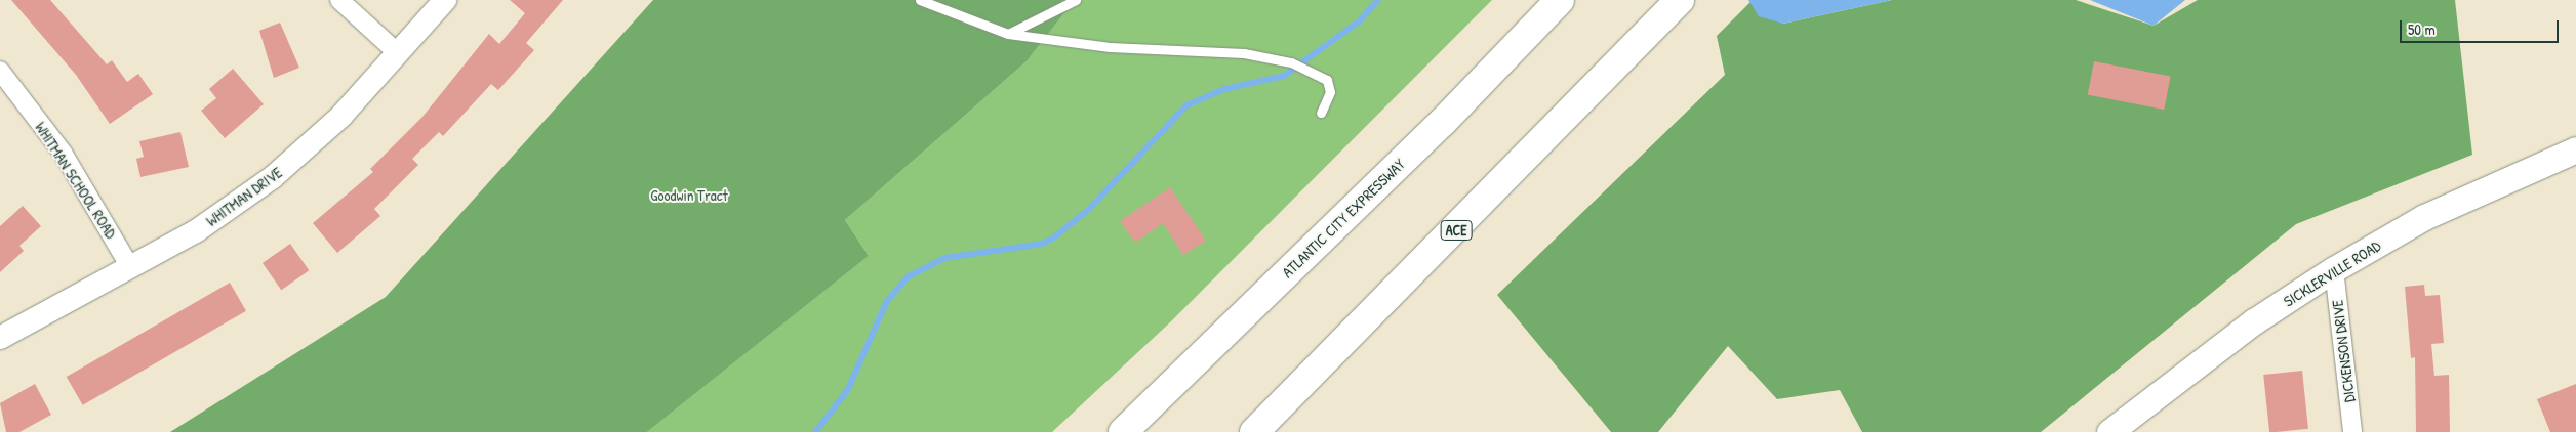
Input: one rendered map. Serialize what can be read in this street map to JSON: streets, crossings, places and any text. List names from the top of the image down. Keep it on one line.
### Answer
{"streets":{"highway":["ATLANTIC CITY EXPRESSWAY","ACE"],"main road":["SICKLERVILLE ROAD"],"street":["WHITMAN SCHOOL ROAD","WHITMAN DRIVE","DICKENSON DRIVE"]},"crossings":[["WHITMAN SCHOOL ROAD","WHITMAN DRIVE"],["SICKLERVILLE ROAD","DICKENSON DRIVE"]],"parks":["Goodwin Tract"],"scale_bar":"50 m"}
